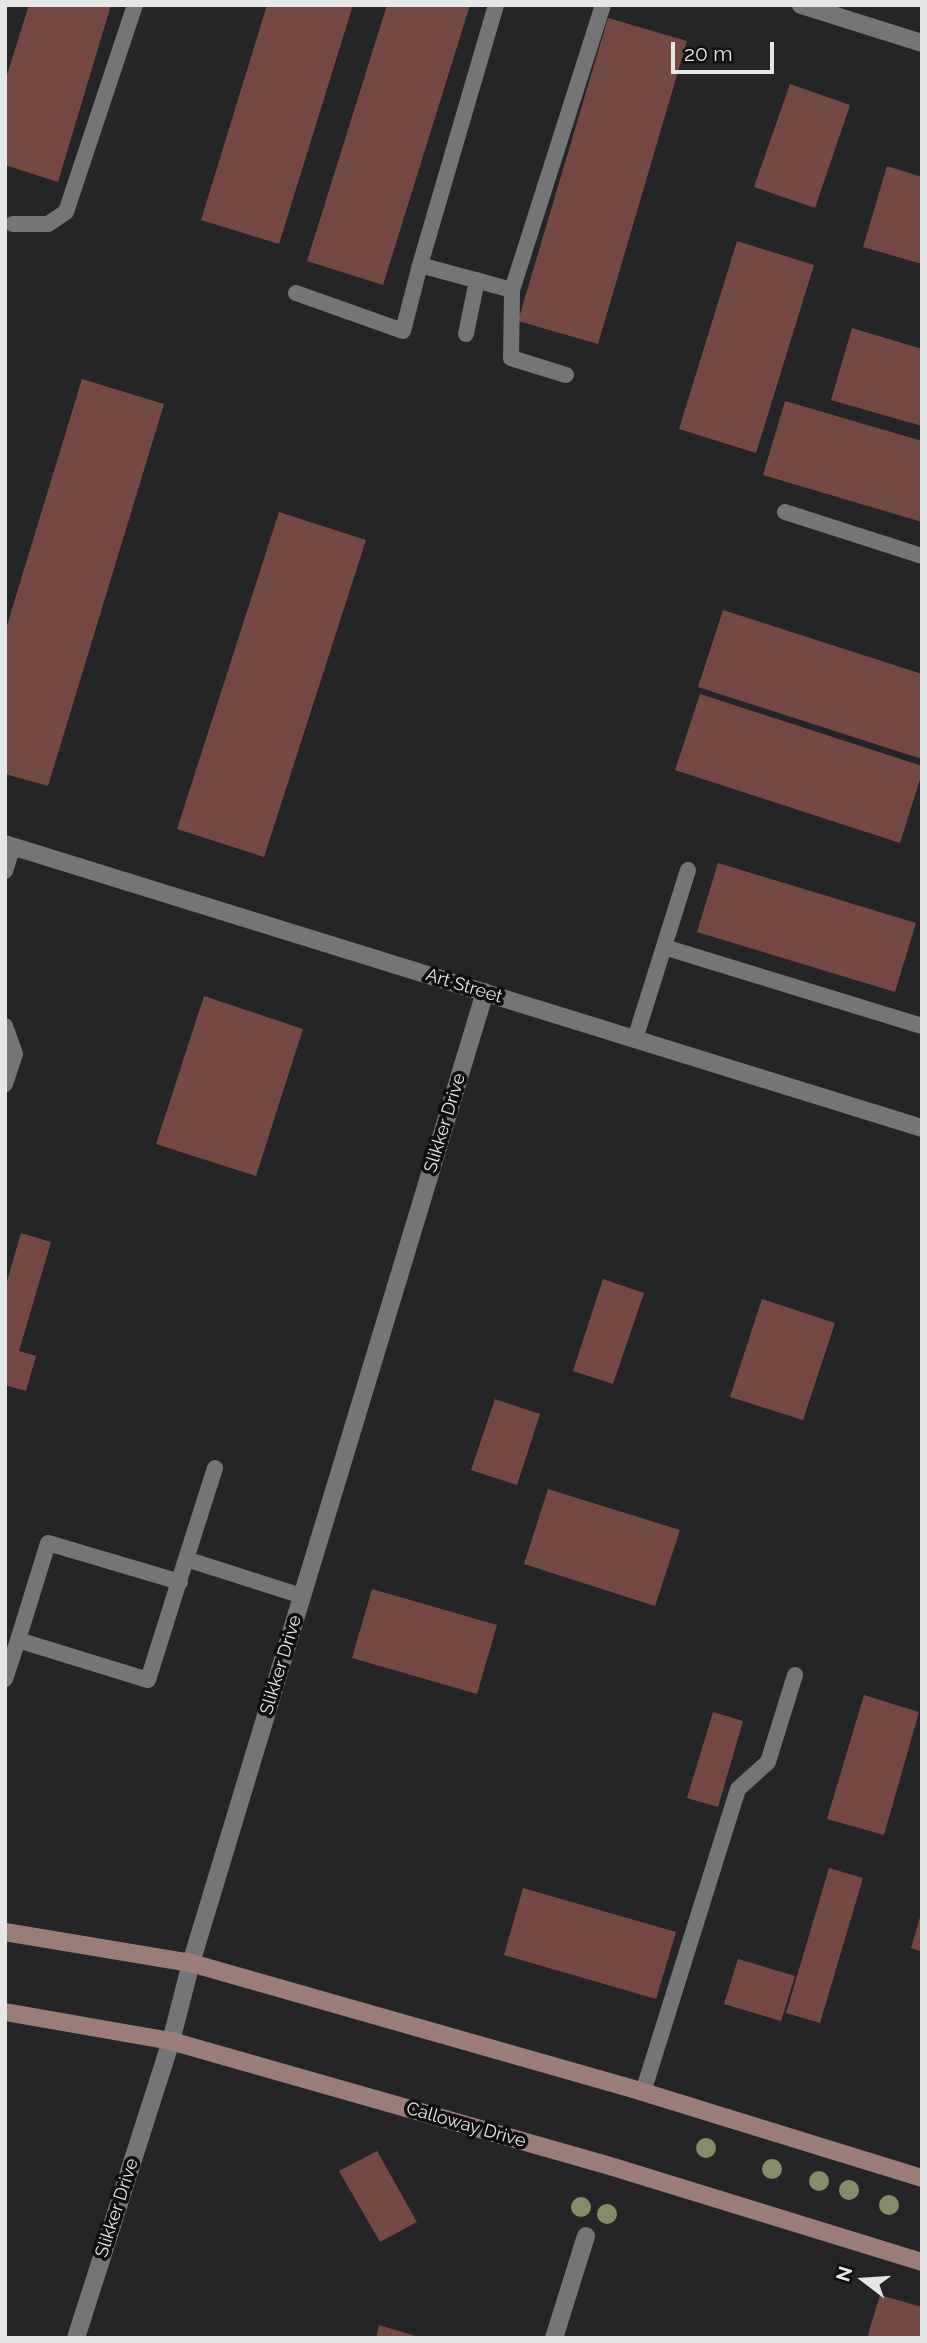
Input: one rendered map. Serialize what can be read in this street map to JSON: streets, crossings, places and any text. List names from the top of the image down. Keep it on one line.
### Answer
{"streets":{"main road":["Calloway Drive"],"street":["Art Street","Slikker Drive"]},"crossings":[["Art Street","Slikker Drive"],["Slikker Drive","Calloway Drive"]],"scale_bar":"20 m","north":"left"}
